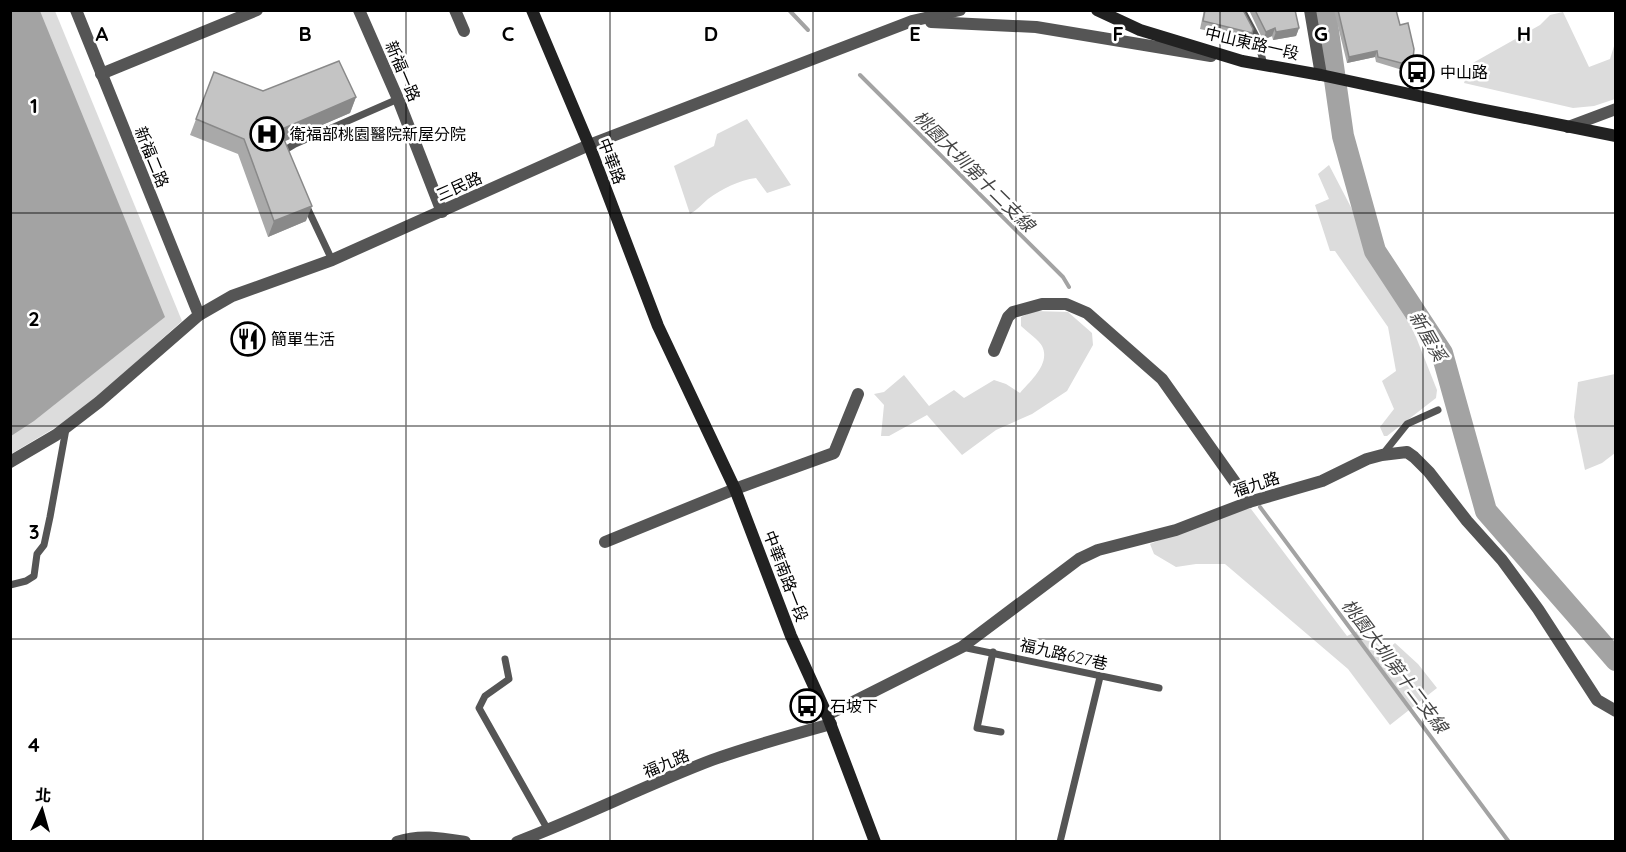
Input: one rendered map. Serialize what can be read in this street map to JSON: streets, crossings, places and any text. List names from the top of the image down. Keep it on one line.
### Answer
{"streets":{"main road":["中山東路一段","中華路","中華南路一段"],"street":["新福一路","新福二路","三民路","福九路"],"lane":["福九路627巷"]},"crossings":[["新福一路","三民路"],["新福二路","三民路"],["中華路","三民路"],["中華路","中華南路一段"],["福九路","中華南路一段"],["福九路","福九路627巷"]],"water":["桃園大圳第十二支線","新屋溪"],"places":{"bus stop":["中山路","石坡下"],"hospital":["衛福部桃園醫院新屋分院"],"restaurant":["簡單生活"]},"north":"top","grid":{"columns":["A","B","C","D","E","F","G","H"],"rows":["1","2","3","4"]}}
